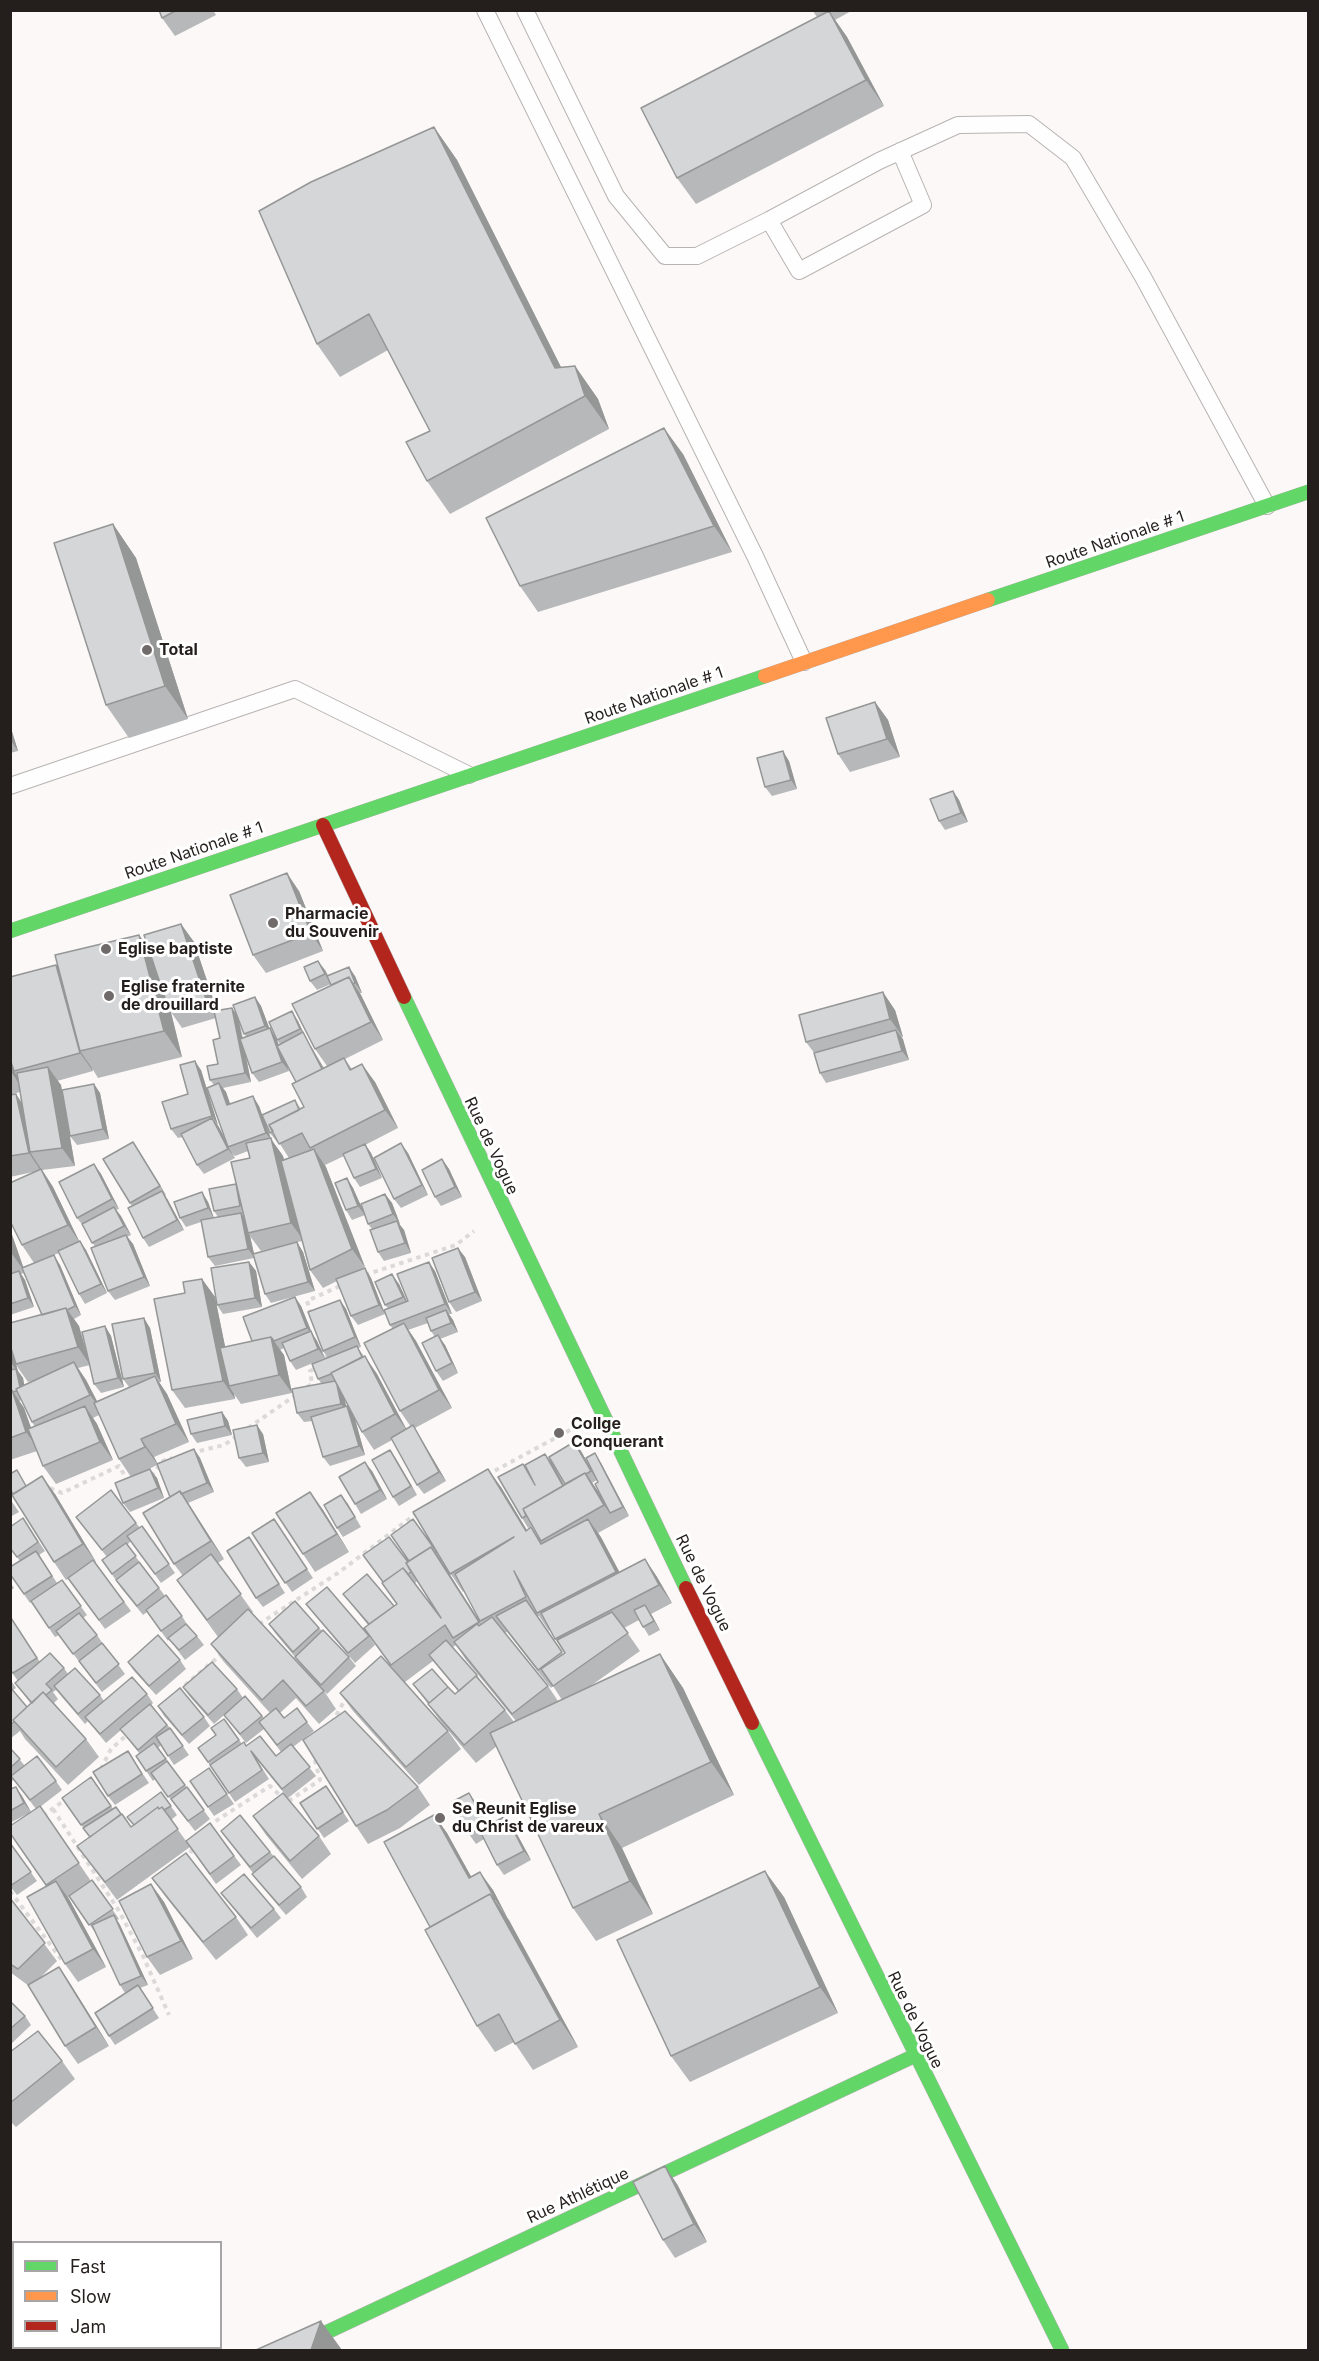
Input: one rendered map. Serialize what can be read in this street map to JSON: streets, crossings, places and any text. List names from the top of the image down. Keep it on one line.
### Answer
{"streets":{"street":["Route Nationale # 1","Rue de Vogue","Rue Athlétique"]},"crossings":[["Route Nationale # 1","Rue de Vogue"],["Rue de Vogue","Rue Athlétique"]],"places":["Total","Pharmacie du Souvenir","Eglise baptiste","Eglise fraternite de drouillard","Collge Conquerant","Se Reunit Eglise du Christ de vareux"],"legend":["Fast","Slow","Jam"]}
